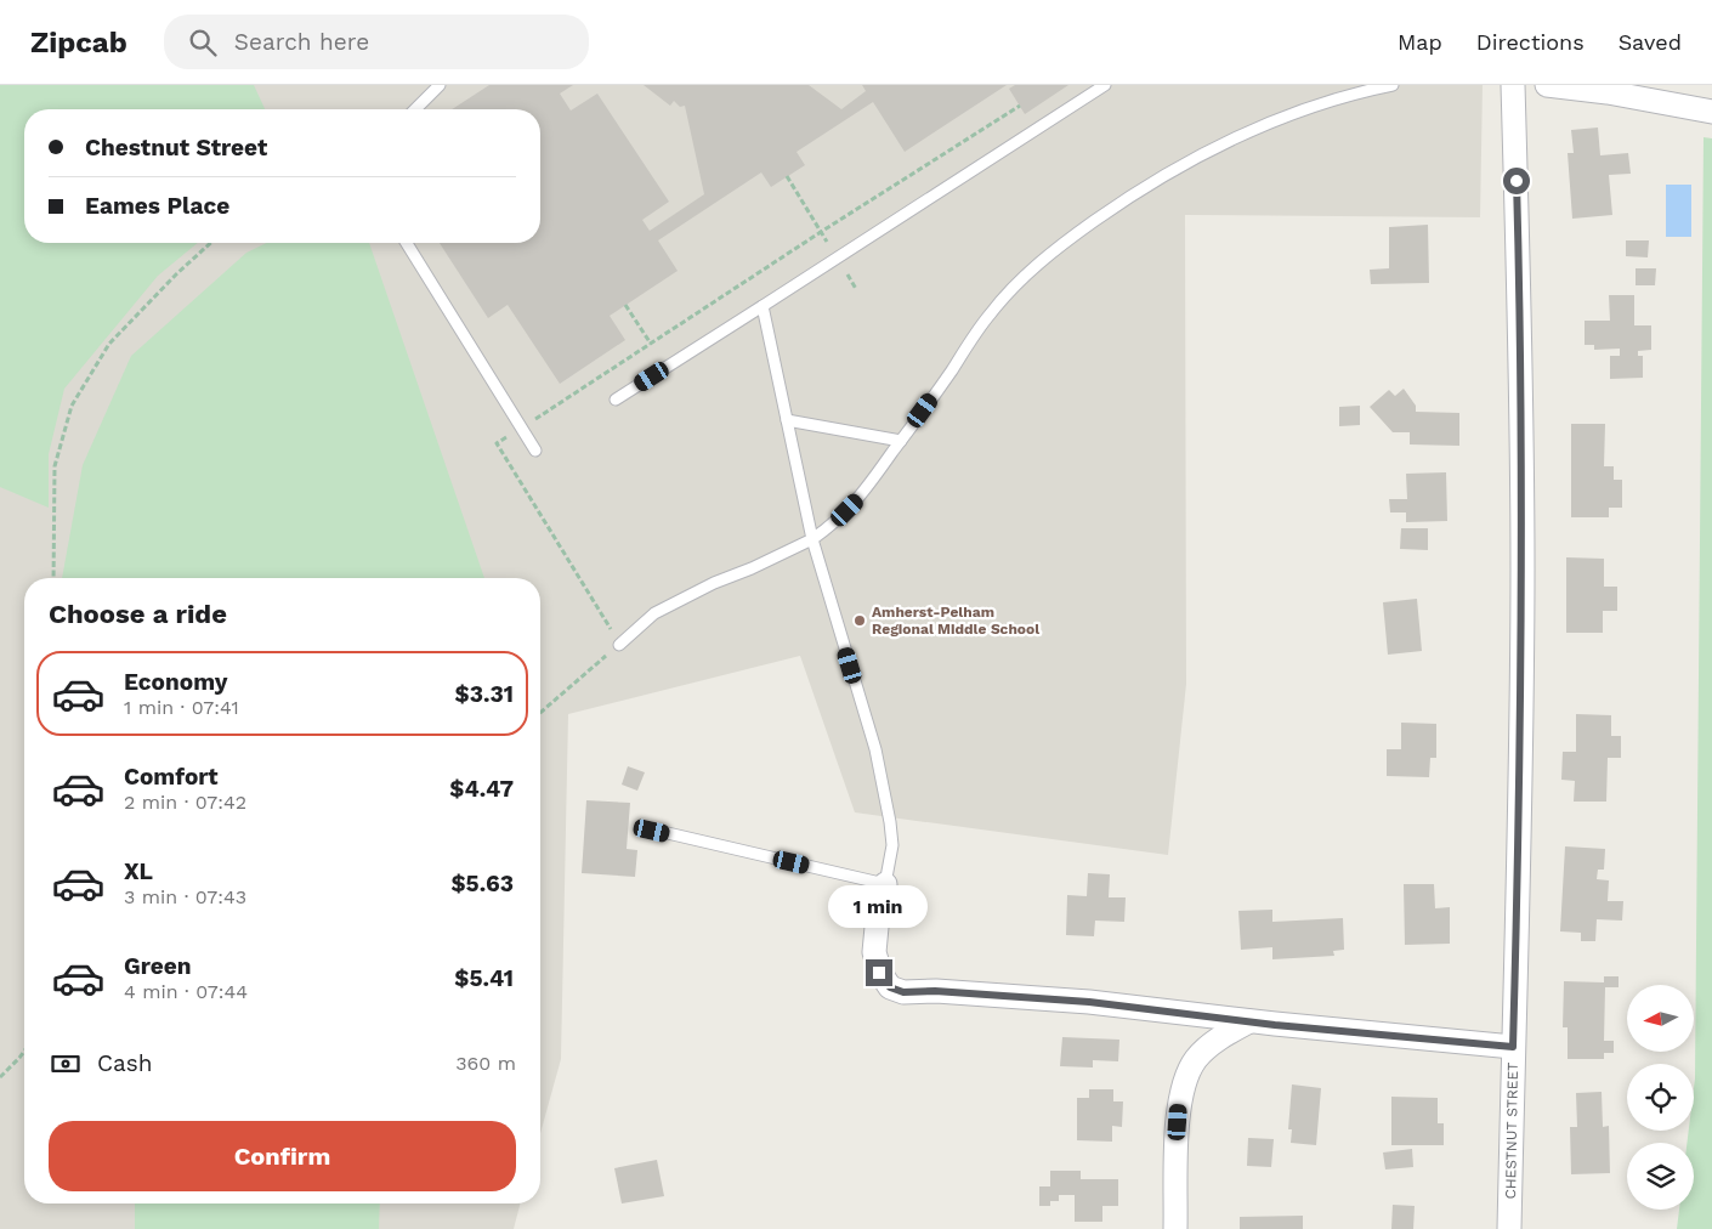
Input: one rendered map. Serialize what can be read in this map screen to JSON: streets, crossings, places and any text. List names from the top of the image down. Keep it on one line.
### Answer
{"streets":{"street":["CHESTNUT STREET"]},"places":["Amherst-Pelham Regional Middle School"],"north":"left","page":{"header":"Zipcab","search":"Search here","nav":["Map","Directions","Saved"],"banner":["Chestnut Street","Eames Place"],"heading":"Choose a ride","list":[{"name":"Economy","note":"1 min · 07:41","value":"$3.31"},{"name":"Comfort","note":"2 min · 07:42","value":"$4.47"},{"name":"XL","note":"3 min · 07:43","value":"$5.63"},{"name":"Green","note":"4 min · 07:44","value":"$5.41"}],"bubble":"1 min","pay":["Cash","360 m"],"buttons":"Confirm"}}
